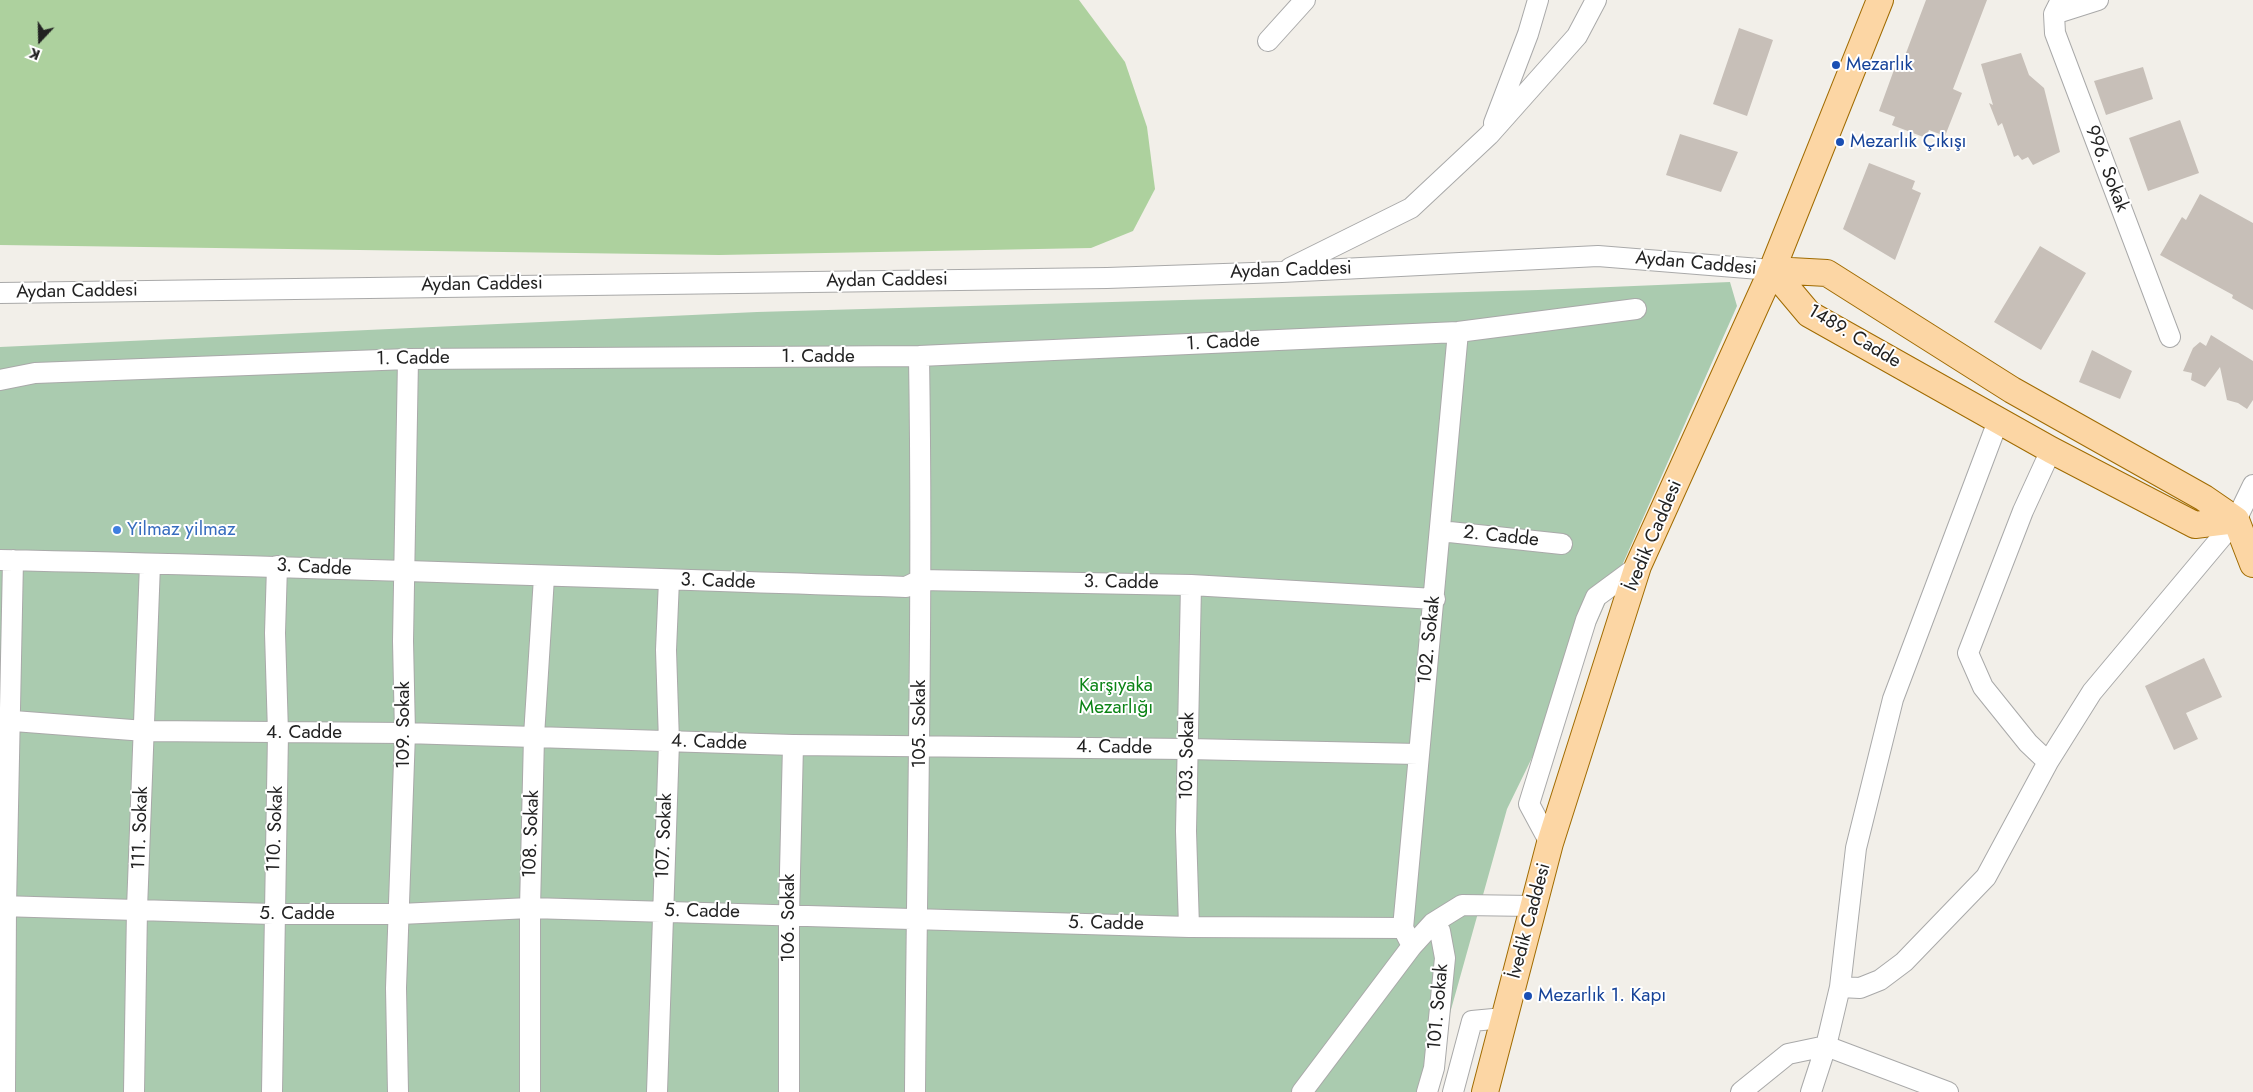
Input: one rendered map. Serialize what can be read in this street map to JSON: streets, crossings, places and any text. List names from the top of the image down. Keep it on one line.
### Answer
{"streets":{"main road":["1489. Cadde","İvedik Caddesi"],"street":["996. Sokak","Aydan Caddesi","1. Cadde","2. Cadde","3. Cadde","102. Sokak","105. Sokak","109. Sokak","4. Cadde","103. Sokak","111. Sokak","110. Sokak","108. Sokak","107. Sokak","5. Cadde","106. Sokak","101. Sokak"]},"crossings":[["Aydan Caddesi","1489. Cadde"],["Aydan Caddesi","İvedik Caddesi"],["1489. Cadde","İvedik Caddesi"],["1. Cadde","102. Sokak"],["1. Cadde","105. Sokak"],["1. Cadde","109. Sokak"],["2. Cadde","102. Sokak"],["3. Cadde","102. Sokak"],["3. Cadde","105. Sokak"],["3. Cadde","109. Sokak"],["3. Cadde","103. Sokak"],["3. Cadde","111. Sokak"],["3. Cadde","110. Sokak"],["3. Cadde","108. Sokak"],["3. Cadde","107. Sokak"],["102. Sokak","4. Cadde"],["102. Sokak","5. Cadde"],["105. Sokak","4. Cadde"],["105. Sokak","5. Cadde"],["109. Sokak","4. Cadde"],["109. Sokak","5. Cadde"],["4. Cadde","103. Sokak"],["4. Cadde","111. Sokak"],["4. Cadde","110. Sokak"],["4. Cadde","108. Sokak"],["4. Cadde","107. Sokak"],["4. Cadde","106. Sokak"],["103. Sokak","5. Cadde"],["111. Sokak","5. Cadde"],["110. Sokak","5. Cadde"],["108. Sokak","5. Cadde"],["107. Sokak","5. Cadde"],["5. Cadde","106. Sokak"]],"parks":["Karşıyaka Mezarlığı"],"places":["Mezarlık","Mezarlık Çıkışı","Yilmaz yilmaz","Mezarlık 1. Kapı"],"north":"bottom"}
